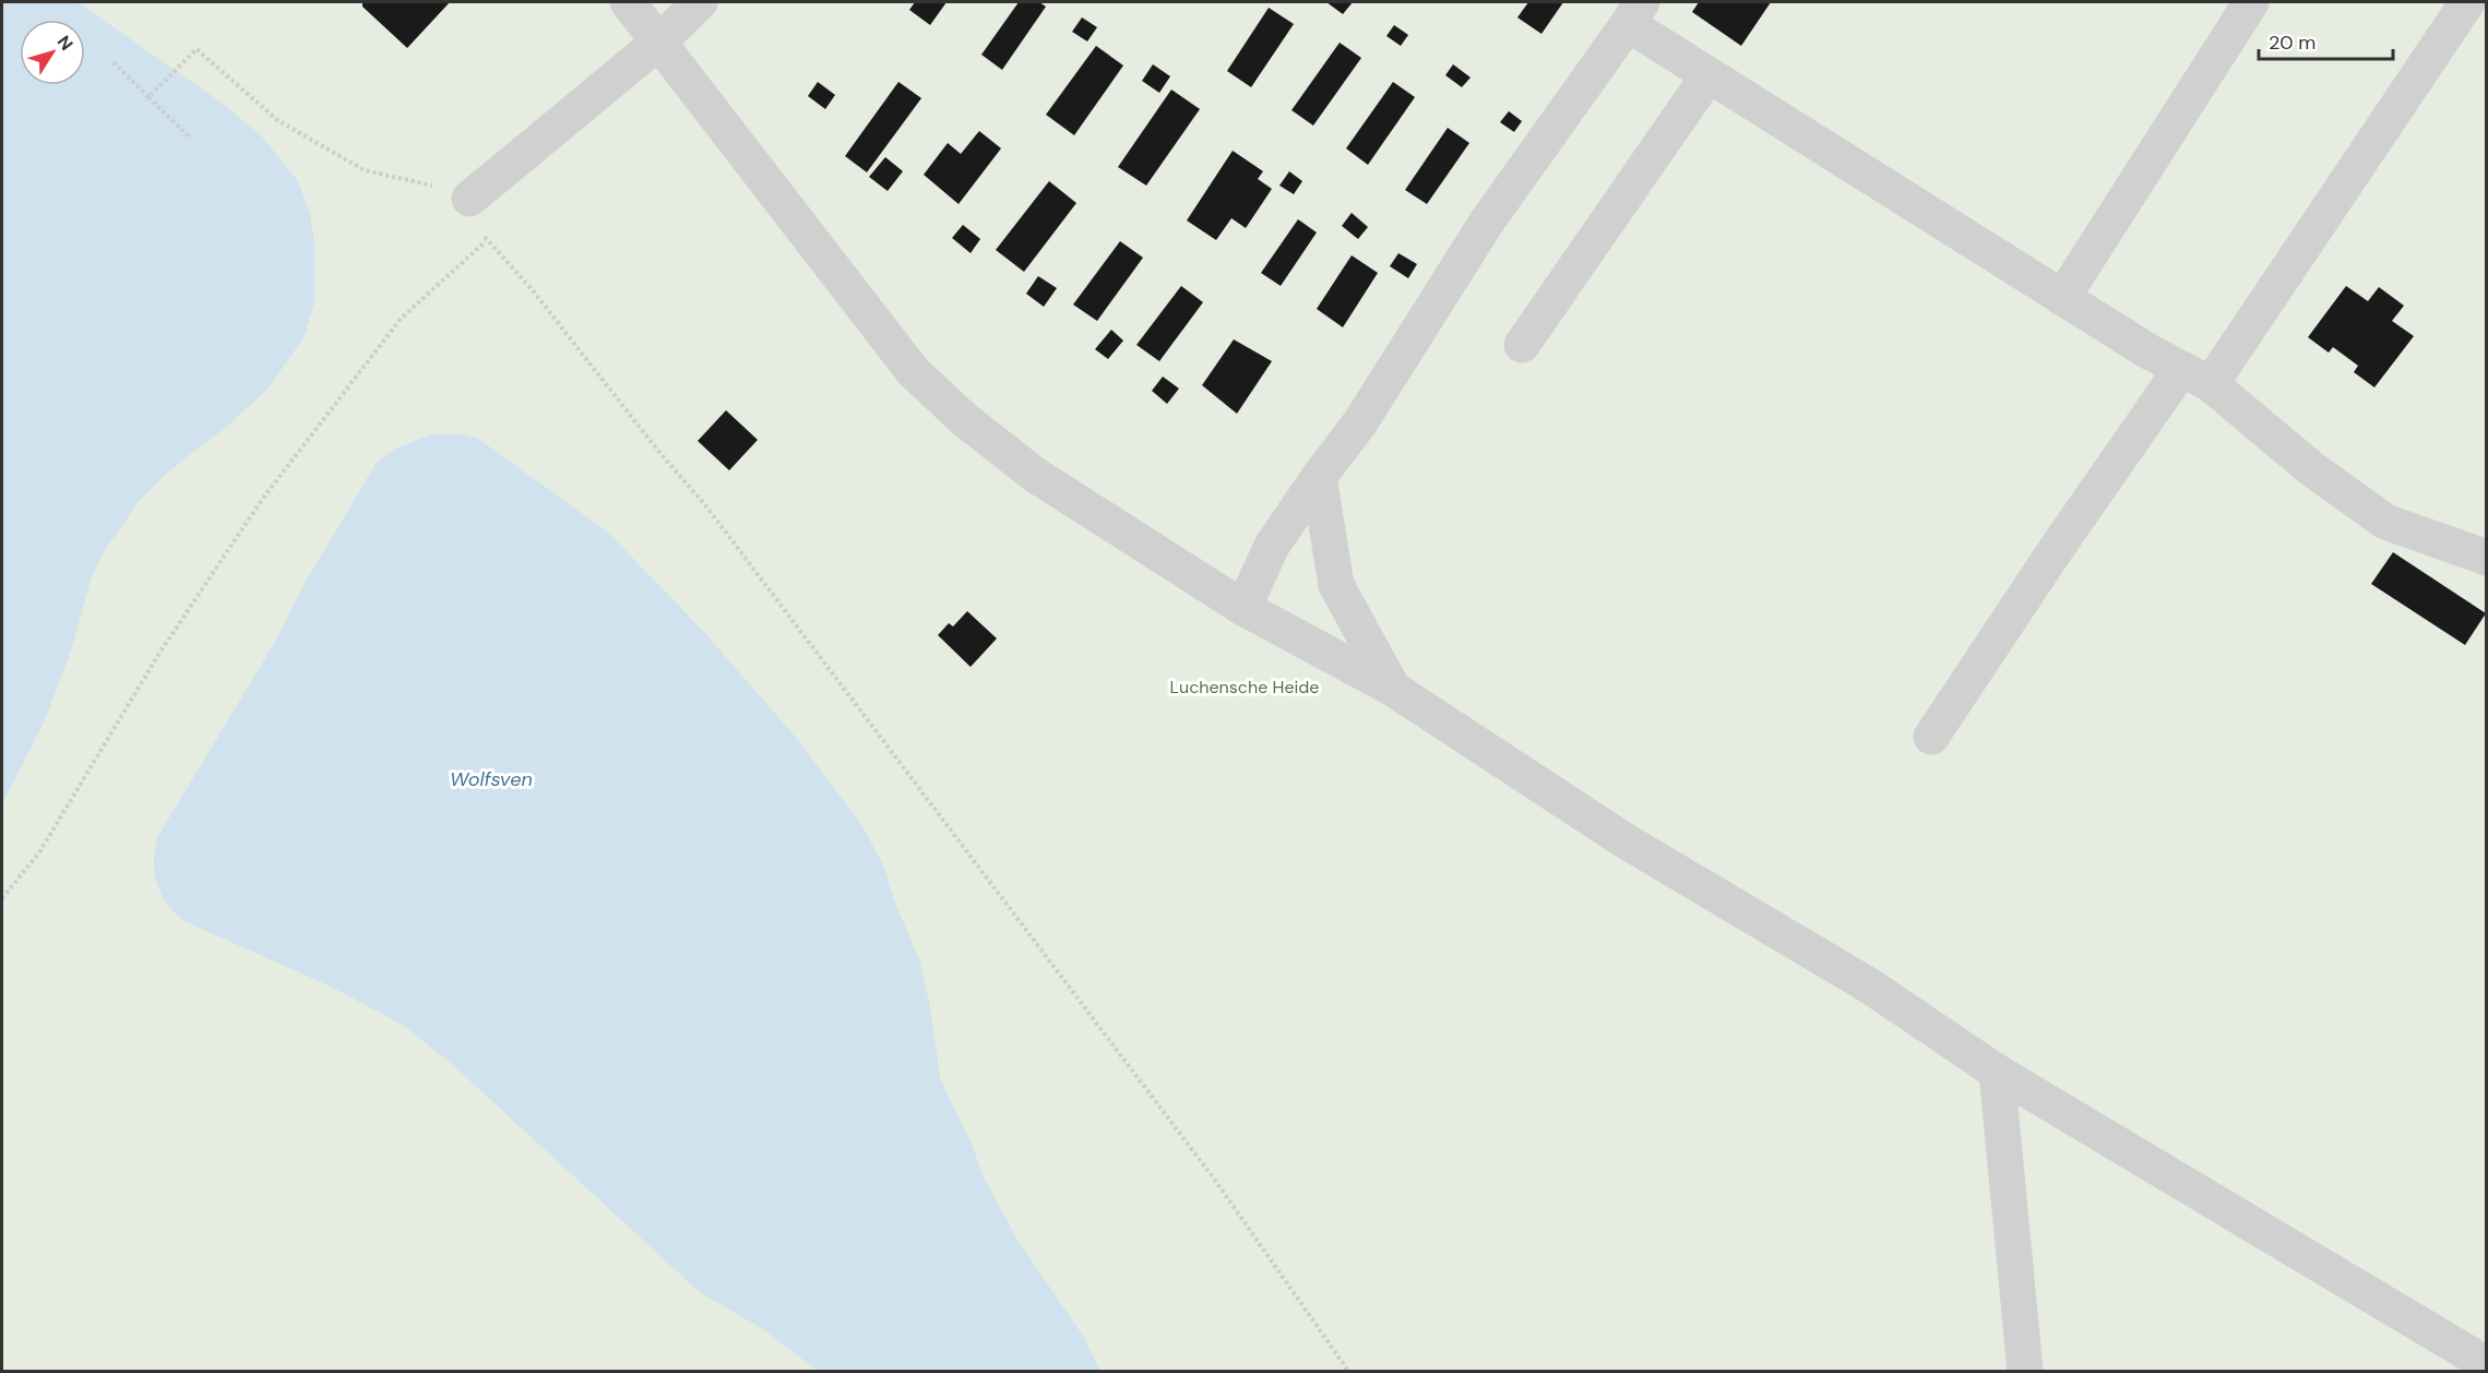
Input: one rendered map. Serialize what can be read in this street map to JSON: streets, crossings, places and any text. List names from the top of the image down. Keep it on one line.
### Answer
{"water":["Wolfsven"],"parks":["Luchensche Heide"],"scale_bar":"20 m","north":"top right"}
